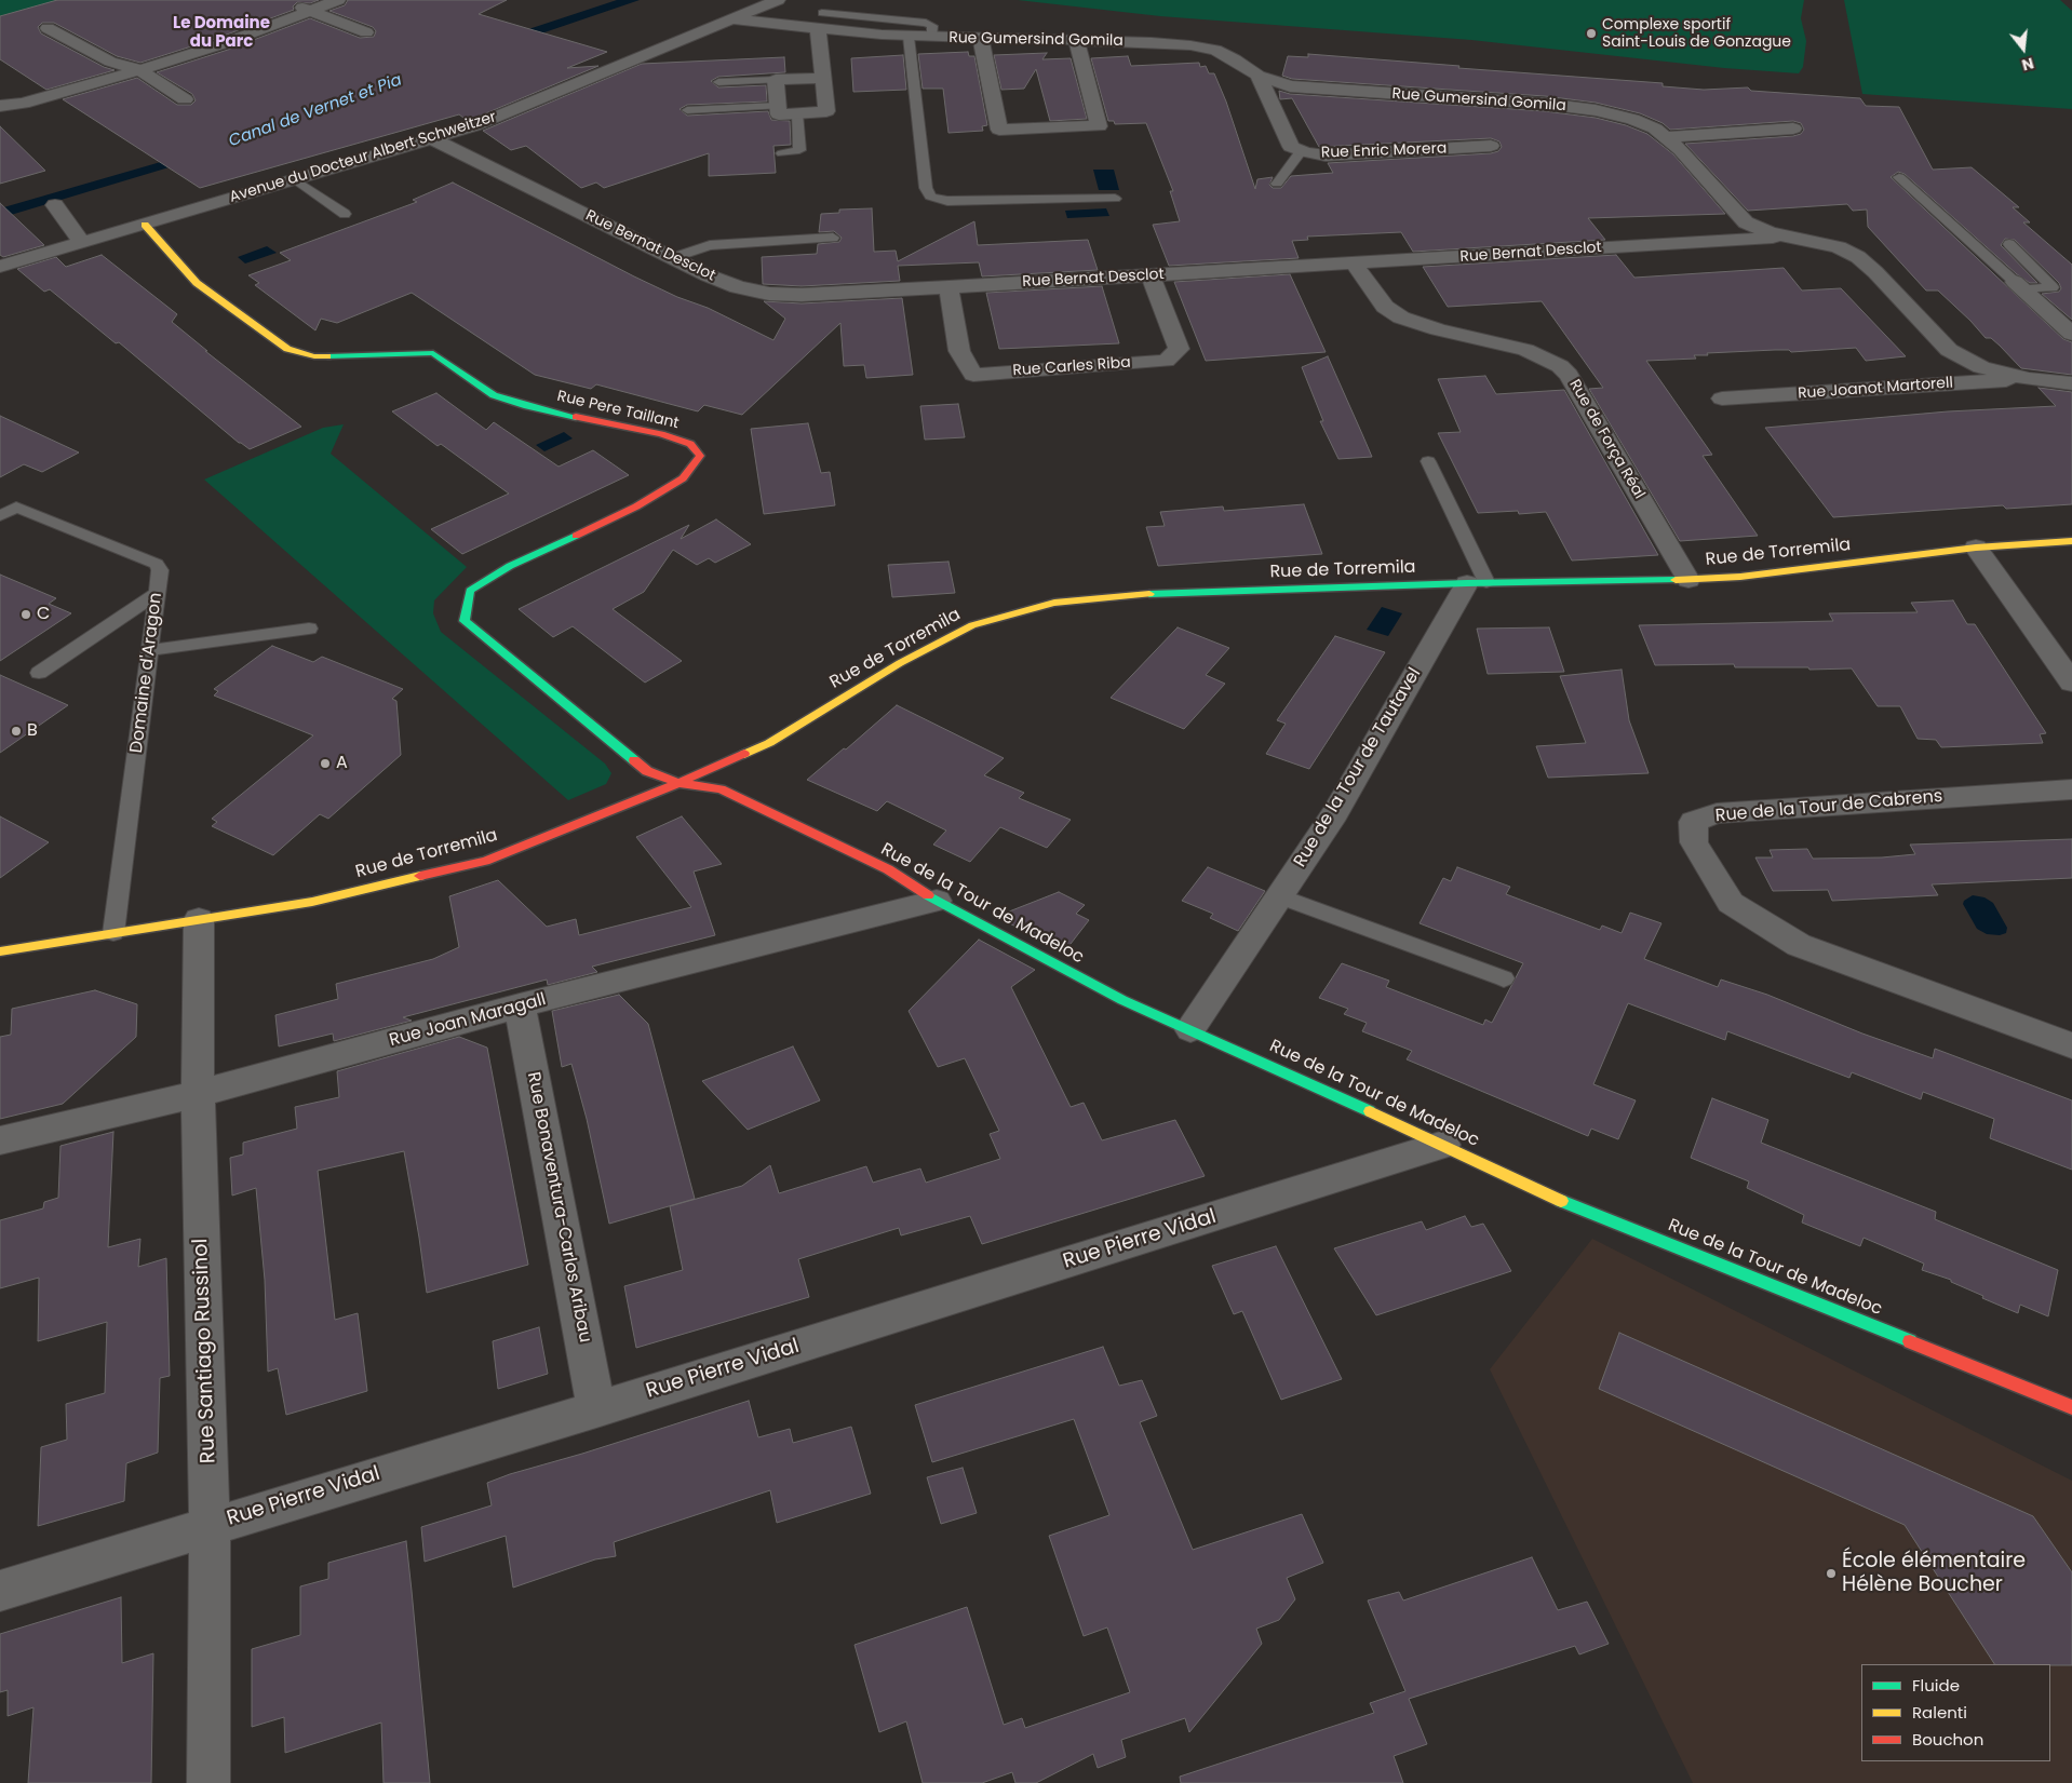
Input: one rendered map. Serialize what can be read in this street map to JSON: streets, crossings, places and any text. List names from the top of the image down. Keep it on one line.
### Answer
{"streets":{"street":["Rue Gumersind Gomila","Rue Enric Morera","Avenue du Docteur Albert Schweitzer","Rue Bernat Desclot","Rue Carles Riba","Rue Joanot Martorell","Rue Pere Taillant","Rue de Força Réal","Rue de Torremila","Rue de la Tour de Tautavel","Rue de la Tour de Cabrens","Rue de la Tour de Madeloc","Rue Joan Maragall","Rue Bonaventura-Carlos Aribau","Rue Pierre Vidal","Rue Santiago Russinol"],"lane":["Domaine d'Aragon"]},"crossings":[["Rue Gumersind Gomila","Rue Enric Morera"],["Rue Gumersind Gomila","Avenue du Docteur Albert Schweitzer"],["Rue Gumersind Gomila","Rue Bernat Desclot"],["Rue Gumersind Gomila","Rue Joanot Martorell"],["Avenue du Docteur Albert Schweitzer","Rue Bernat Desclot"],["Avenue du Docteur Albert Schweitzer","Rue Pere Taillant"],["Rue Bernat Desclot","Rue Carles Riba"],["Rue Bernat Desclot","Rue de Força Réal"],["Rue Pere Taillant","Rue de Torremila"],["Rue Pere Taillant","Rue de la Tour de Madeloc"],["Rue de Força Réal","Rue de Torremila"],["Rue de Torremila","Domaine d'Aragon"],["Rue de Torremila","Rue de la Tour de Tautavel"],["Rue de Torremila","Rue de la Tour de Madeloc"],["Rue de Torremila","Rue Santiago Russinol"],["Rue de la Tour de Tautavel","Rue de la Tour de Madeloc"],["Rue de la Tour de Madeloc","Rue Joan Maragall"],["Rue de la Tour de Madeloc","Rue Pierre Vidal"],["Rue Joan Maragall","Rue Bonaventura-Carlos Aribau"],["Rue Joan Maragall","Rue Santiago Russinol"],["Rue Bonaventura-Carlos Aribau","Rue Pierre Vidal"],["Rue Pierre Vidal","Rue Santiago Russinol"]],"districts":["Le Domaine du Parc"],"water":["Canal de Vernet et Pia"],"places":["Complexe sportif Saint-Louis de Gonzague","C","B","A","École élémentaire Hélène Boucher"],"legend":["Fluide","Ralenti","Bouchon"],"north":"bottom"}
